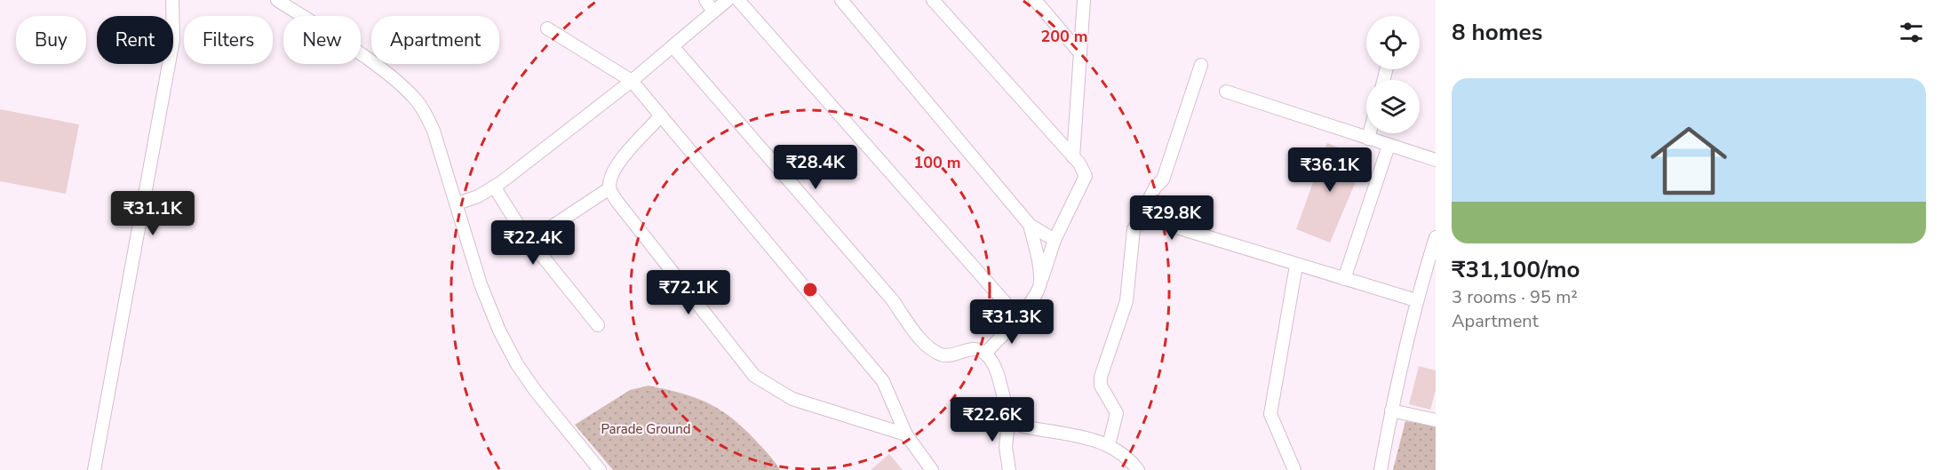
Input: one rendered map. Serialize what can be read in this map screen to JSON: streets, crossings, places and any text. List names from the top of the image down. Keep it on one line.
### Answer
{"parks":["Parade Ground"],"page":{"heading":"8 homes","chip":["Buy","Rent","Filters","New","Apartment"],"list":[{"name":"₹31,100/mo","note":"3 rooms · 95 m² · Apartment"}],"price":["₹28.4K","₹36.1K","₹31.1K","₹29.8K","₹22.4K","₹72.1K","₹31.3K","₹22.6K"]},"rings":["200 m","100 m"]}
